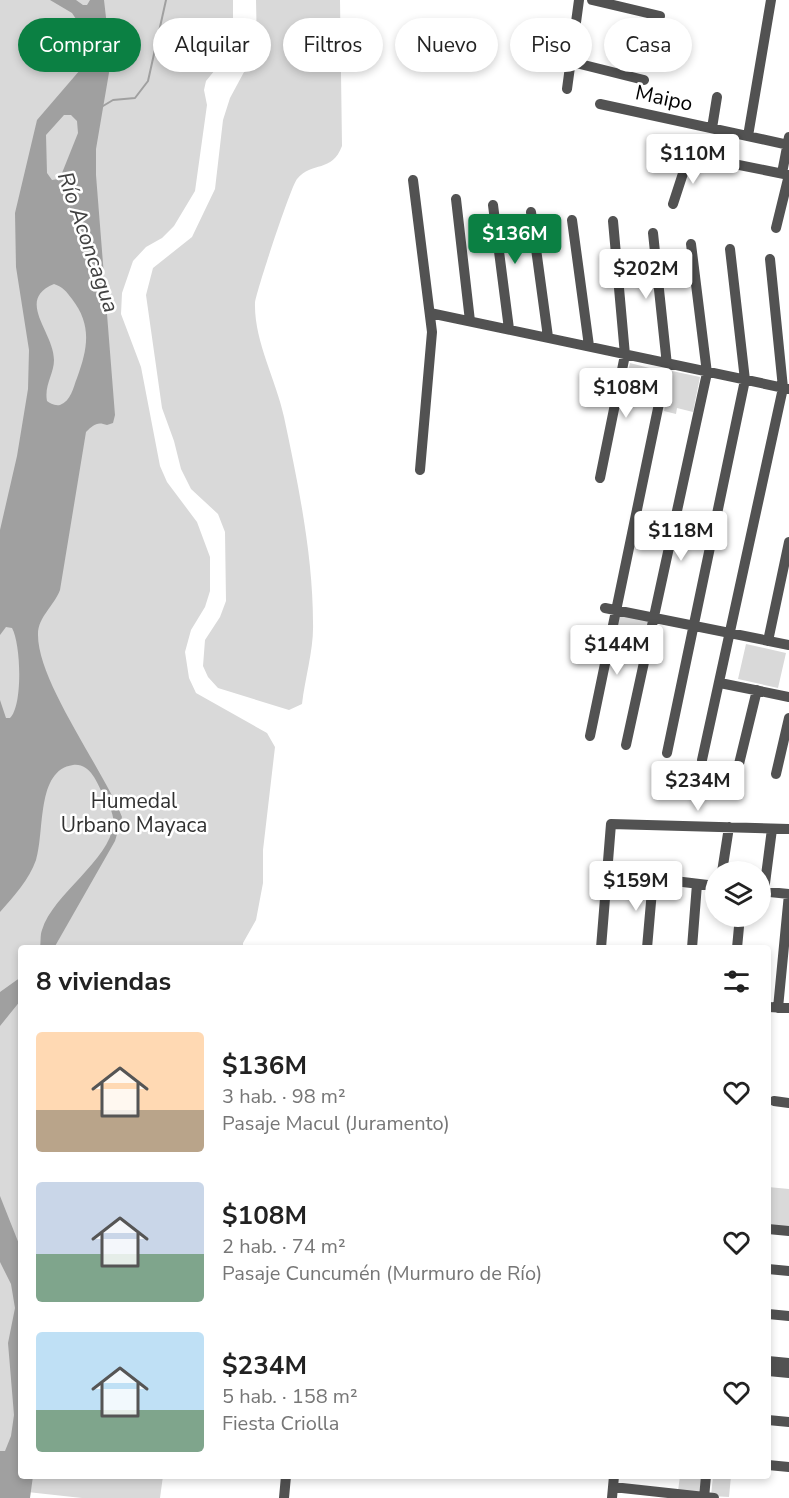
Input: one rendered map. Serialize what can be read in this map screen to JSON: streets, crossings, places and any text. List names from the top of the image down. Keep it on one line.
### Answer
{"streets":{"street":["Maipo"]},"water":["Río Aconcagua"],"parks":["Humedal Urbano Mayaca"],"page":{"chip":["Comprar","Alquilar","Filtros","Nuevo","Piso","Casa"],"price":["$110M","$136M","$202M","$108M","$118M","$144M","$234M","$159M"],"heading":"8 viviendas","list":[{"name":"$136M","note":"3 hab. · 98 m² · Pasaje Macul (Juramento)"},{"name":"$108M","note":"2 hab. · 74 m² · Pasaje Cuncumén (Murmuro de Río)"},{"name":"$234M","note":"5 hab. · 158 m² · Fiesta Criolla"}]}}
